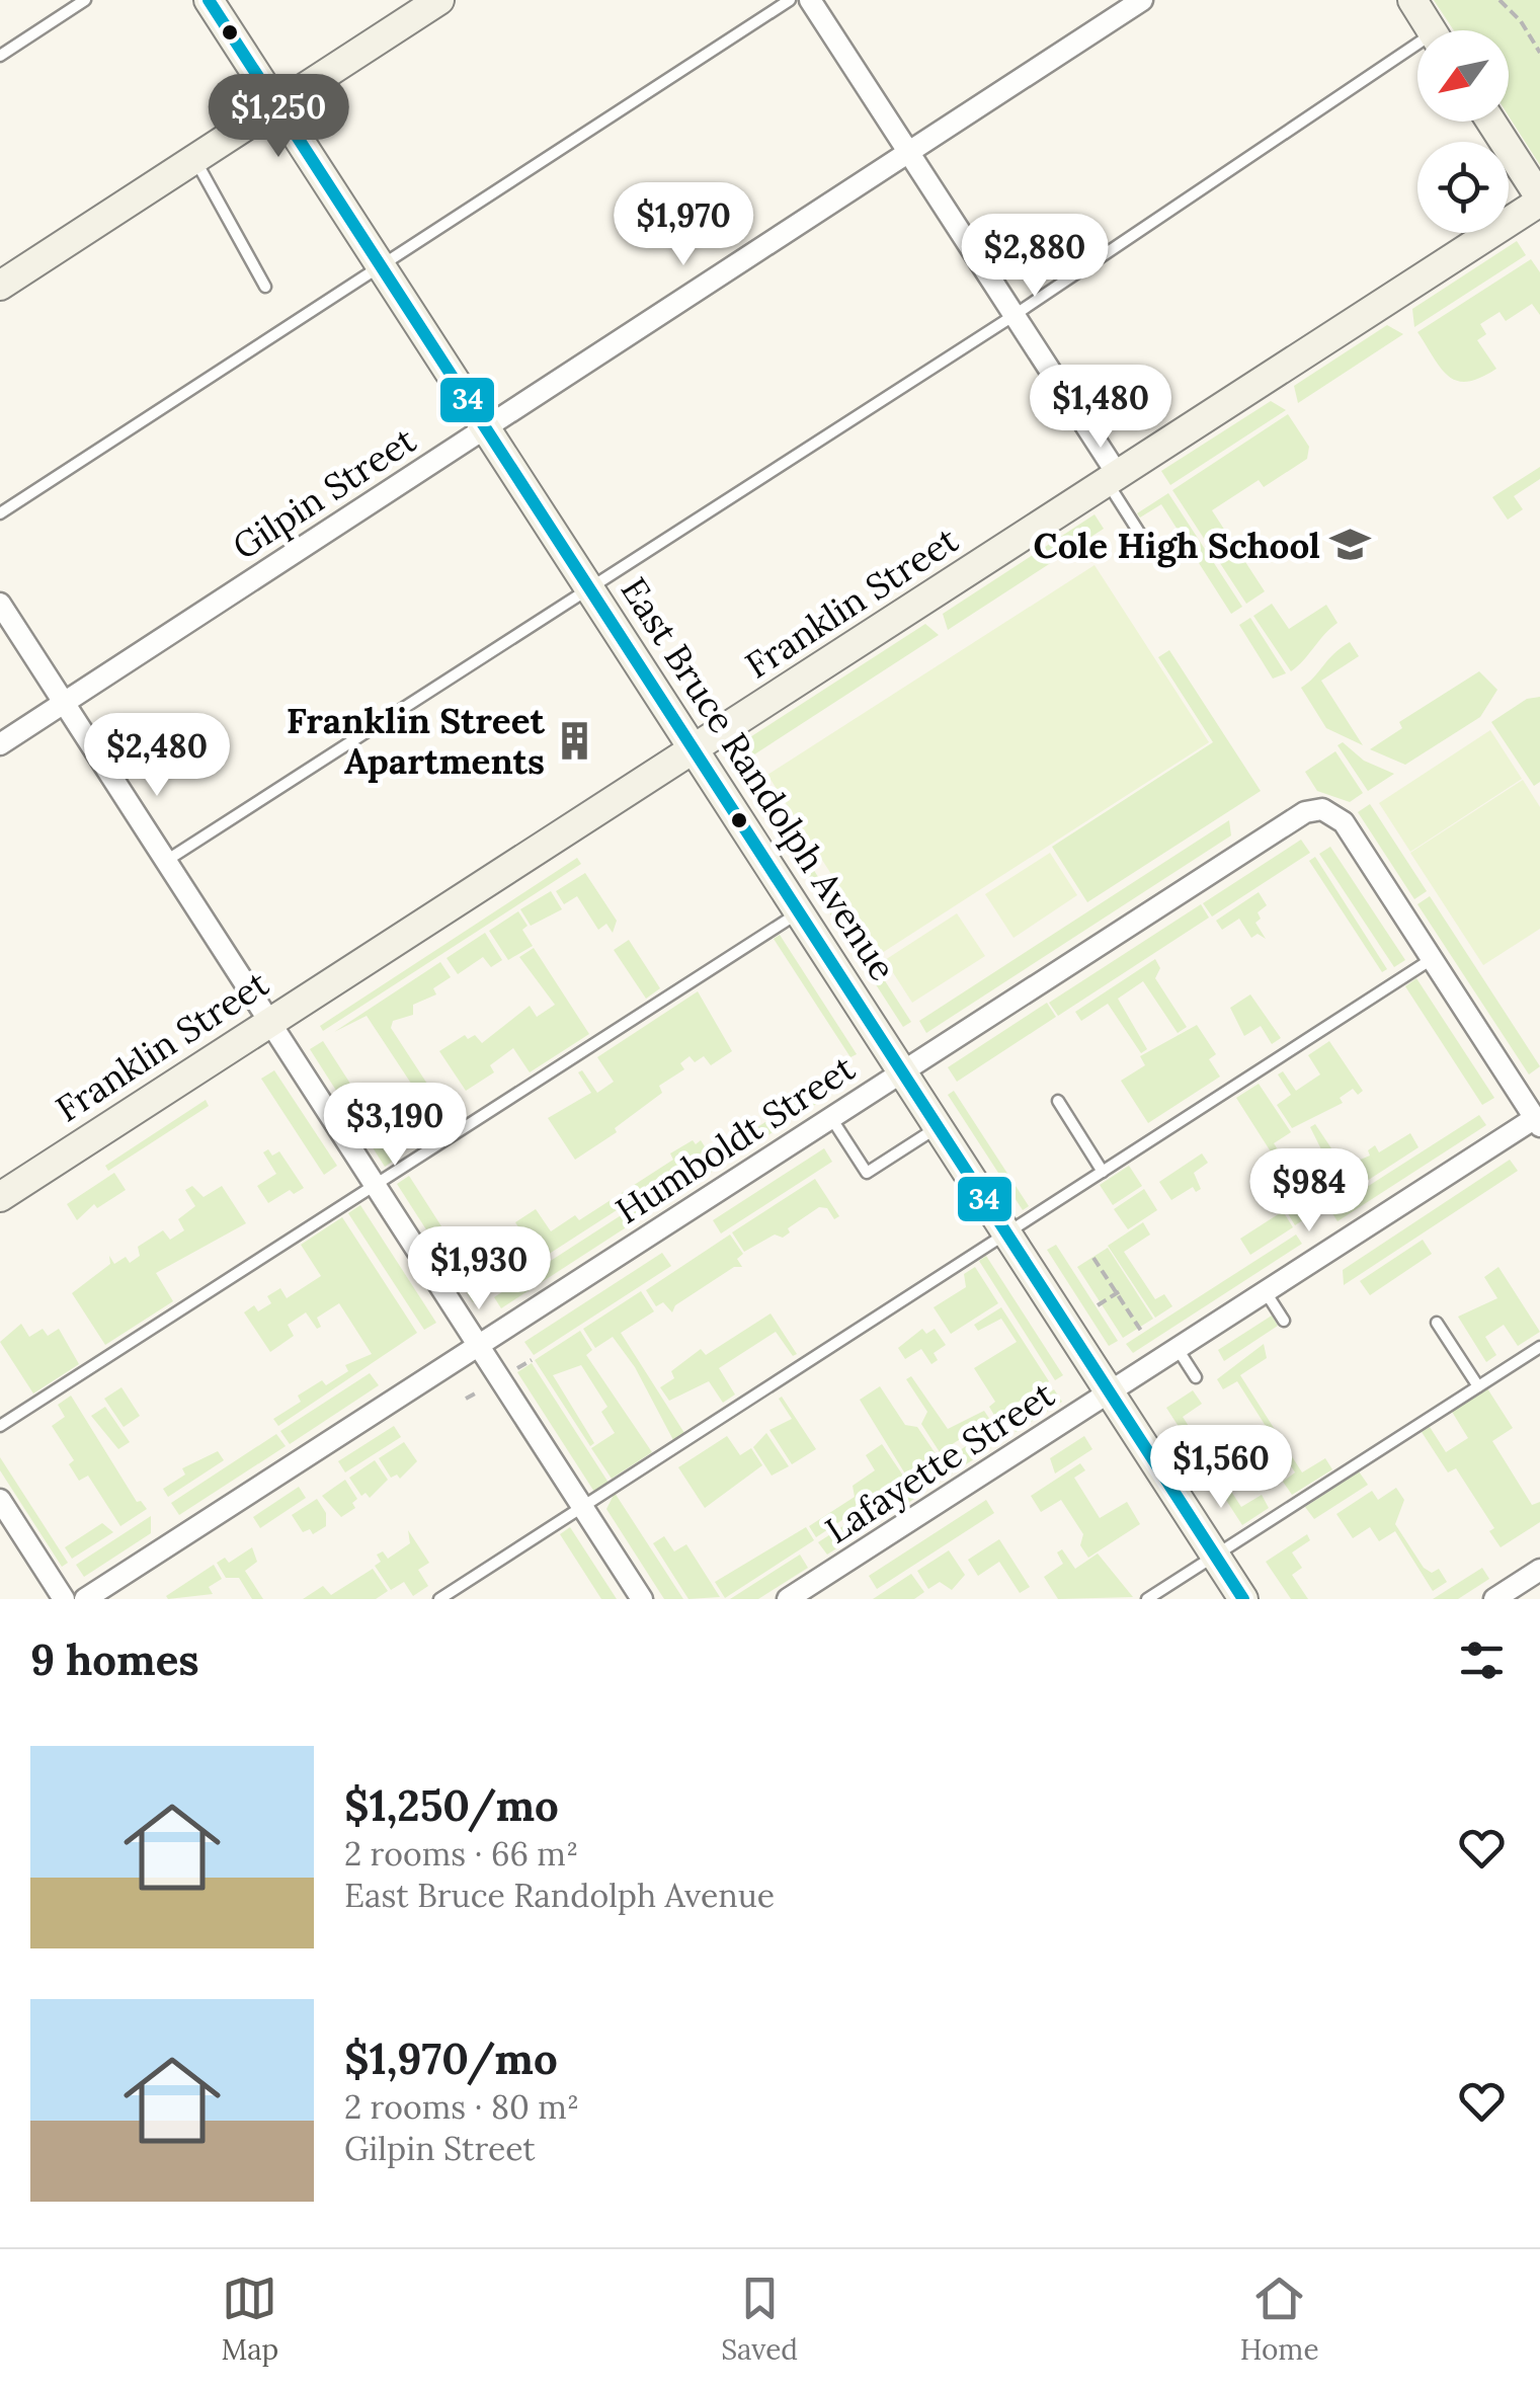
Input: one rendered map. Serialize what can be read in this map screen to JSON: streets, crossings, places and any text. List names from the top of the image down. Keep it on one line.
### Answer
{"streets":{"street":["Gilpin Street","Franklin Street","East Bruce Randolph Avenue","Humboldt Street","Lafayette Street"]},"crossings":[["Gilpin Street","East Bruce Randolph Avenue"],["Franklin Street","East Bruce Randolph Avenue"],["East Bruce Randolph Avenue","Humboldt Street"],["East Bruce Randolph Avenue","Lafayette Street"]],"places":{"school or university":["Cole High School"],"building":["Franklin Street Apartments"]},"lines":["transit line 34"],"north":"bottom left","page":{"price":["$1,250","$1,970","$2,880","$1,480","$2,480","$3,190","$984","$1,930","$1,560"],"heading":"9 homes","list":[{"name":"$1,250/mo","note":"2 rooms · 66 m² · East Bruce Randolph Avenue"},{"name":"$1,970/mo","note":"2 rooms · 80 m² · Gilpin Street"}],"tabs":["Map","Saved","Home"]}}
